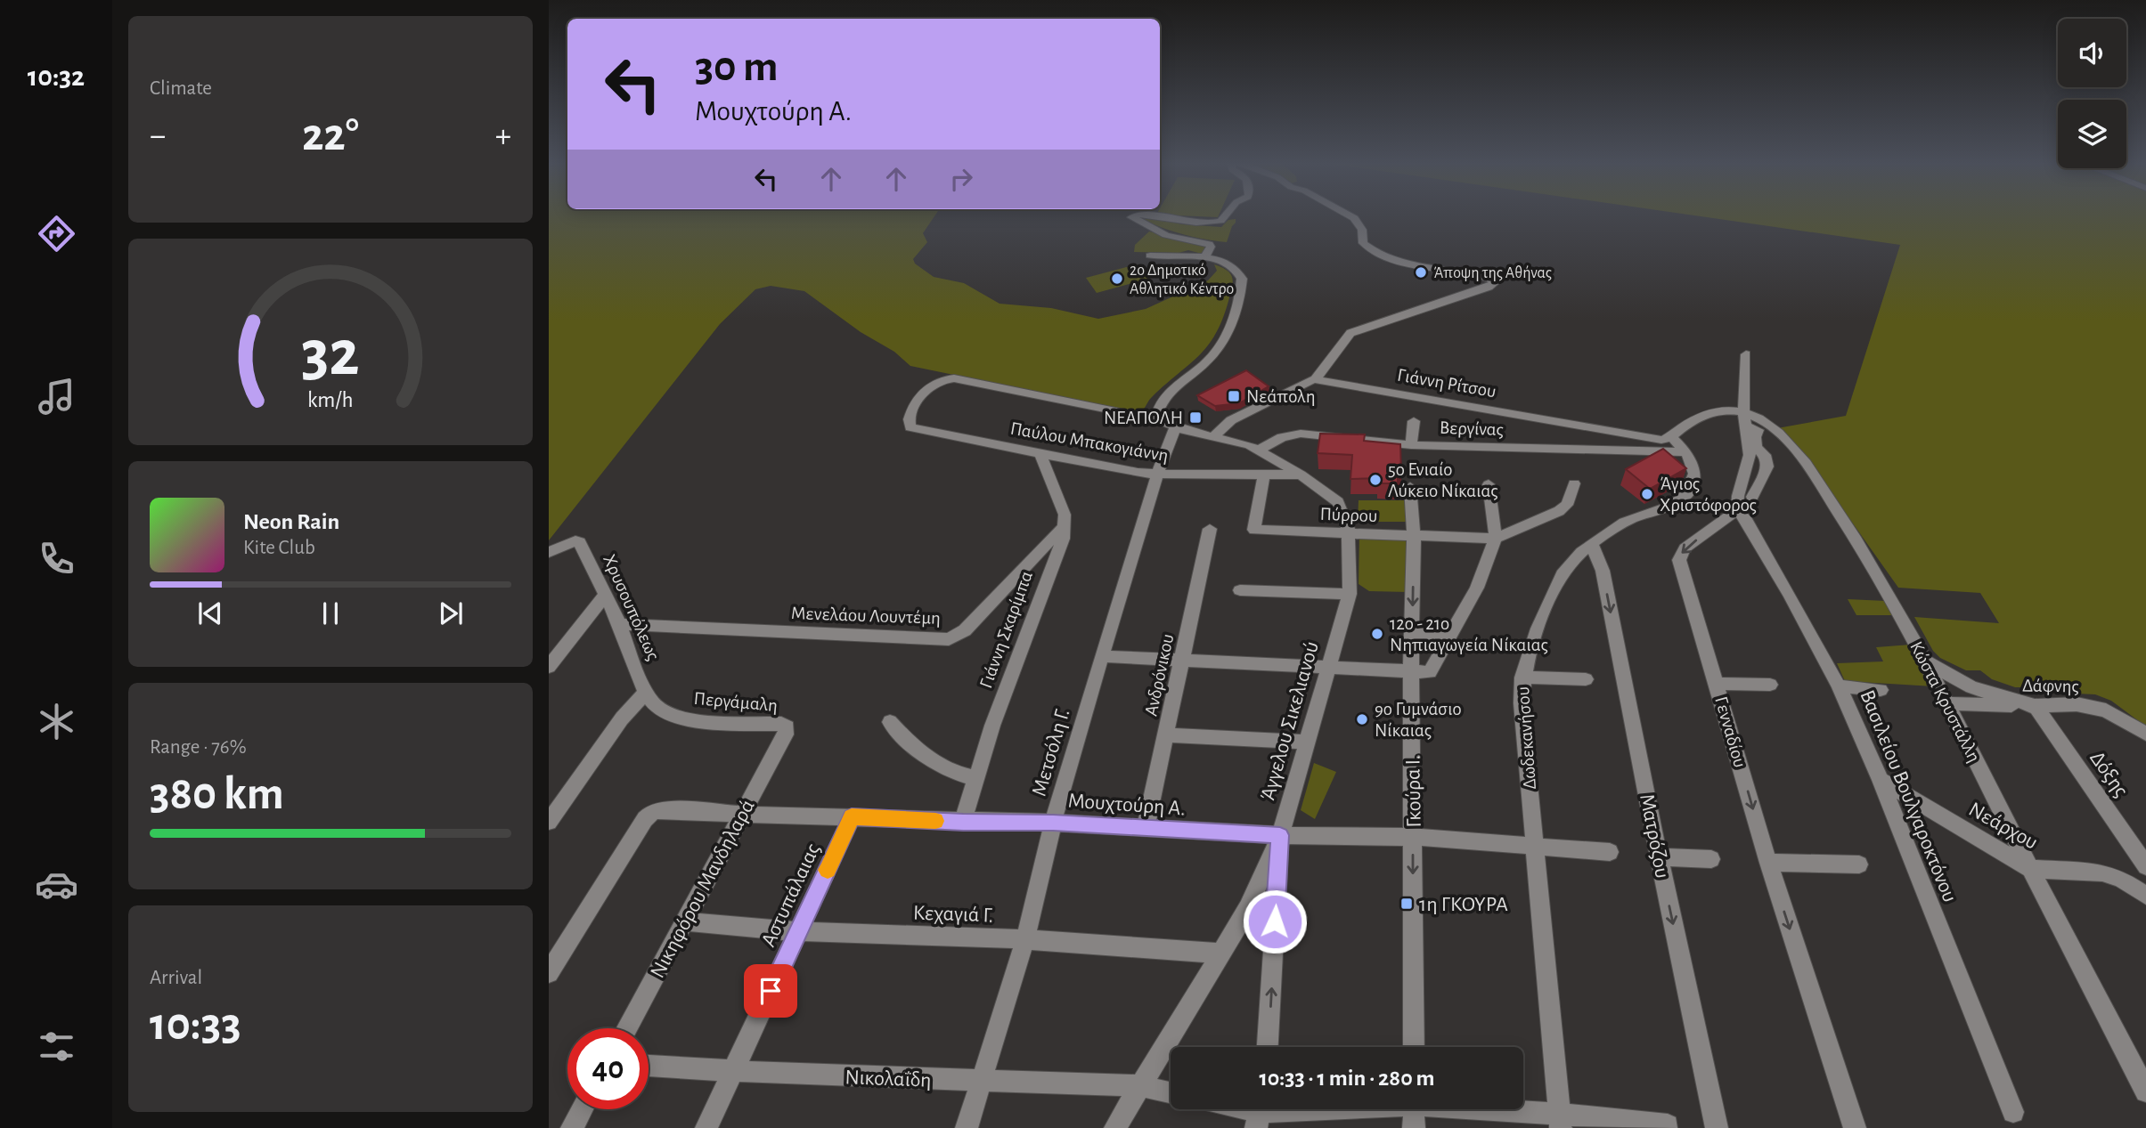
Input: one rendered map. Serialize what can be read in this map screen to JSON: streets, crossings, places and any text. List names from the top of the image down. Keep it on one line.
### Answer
{"streets":{"street":["Γιάννη Ρίτσου","Βεργίνας","Παύλου Μπακογιάννη","Πύρρου","Χρυσουπόλεως","Μενελάου Λουντέμη","Γιάννη Σκαρίμπα","Ανδρόνικου","Δάφνης","Περγάμαλη","Κώστα Κρυστάλλη","Άγγελου Σικελιανού","Γενναδίου","Δωδεκανήσου","Μετσόλη Γ.","Δόξης","Γκούρα Ι.","Βασιλείου Βουλγαροκτόνου","Μουχτούρη Α.","Νεάρχου","Ματρόζου","Νικηφόρου Μανδηλαρά","Αστυπάλαιας","Κεχαγιά Γ.","Νικολαΐδη"]},"crossings":[["Γιάννη Ρίτσου","Κώστα Κρυστάλλη"],["Βεργίνας","Άγγελου Σικελιανού"],["Βεργίνας","Δωδεκανήσου"],["Παύλου Μπακογιάννη","Πύρρου"],["Παύλου Μπακογιάννη","Άγγελου Σικελιανού"],["Παύλου Μπακογιάννη","Μετσόλη Γ."],["Πύρρου","Άγγελου Σικελιανού"],["Πύρρου","Γκούρα Ι."],["Χρυσουπόλεως","Μενελάου Λουντέμη"],["Χρυσουπόλεως","Περγάμαλη"],["Μενελάου Λουντέμη","Γιάννη Σκαρίμπα"],["Γιάννη Σκαρίμπα","Μουχτούρη Α."],["Ανδρόνικου","Μουχτούρη Α."],["Δάφνης","Κώστα Κρυστάλλη"],["Δάφνης","Δόξης"],["Περγάμαλη","Νικηφόρου Μανδηλαρά"],["Κώστα Κρυστάλλη","Νεάρχου"],["Άγγελου Σικελιανού","Μουχτούρη Α."],["Άγγελου Σικελιανού","Κεχαγιά Γ."],["Άγγελου Σικελιανού","Νικολαΐδη"],["Γενναδίου","Βασιλείου Βουλγαροκτόνου"],["Δωδεκανήσου","Μουχτούρη Α."],["Δωδεκανήσου","Ματρόζου"],["Μετσόλη Γ.","Μουχτούρη Α."],["Μετσόλη Γ.","Κεχαγιά Γ."],["Μετσόλη Γ.","Νικολαΐδη"],["Γκούρα Ι.","Μουχτούρη Α."],["Βασιλείου Βουλγαροκτόνου","Νεάρχου"],["Μουχτούρη Α.","Νικηφόρου Μανδηλαρά"],["Μουχτούρη Α.","Αστυπάλαιας"],["Νικηφόρου Μανδηλαρά","Κεχαγιά Γ."],["Αστυπάλαιας","Κεχαγιά Γ."],["Αστυπάλαιας","Νικολαΐδη"]],"one_way":["Γενναδίου","Ματρόζου"],"places":{"other":["Άποψη της Αθήνας","2o Δημοτικό Αθλητικό Κέντρο","5ο Ενιαίο Λύκειο Νίκαιας","Άγιος Χριστόφορος","12ο - 21ο Νηπιαγωγεία Νίκαιας","9ο Γυμνάσιο Νίκαιας"],"transit":["Νεάπολη","ΝΕΑΠΟΛΗ","1η ΓΚΟΥΡΑ"]},"page":{"tabs":"10:32","tile":["Climate",["Range · 76%","380 km"],["Arrival","10:33"]],"turn":["30 m","Μουχτούρη Α."],"heat":["−","22°","+"],"song":["Neon Rain","Kite Club"],"limit":"40","trip":"10:33 · 1 min · 280 m","gauge":["32","km/h"]}}
